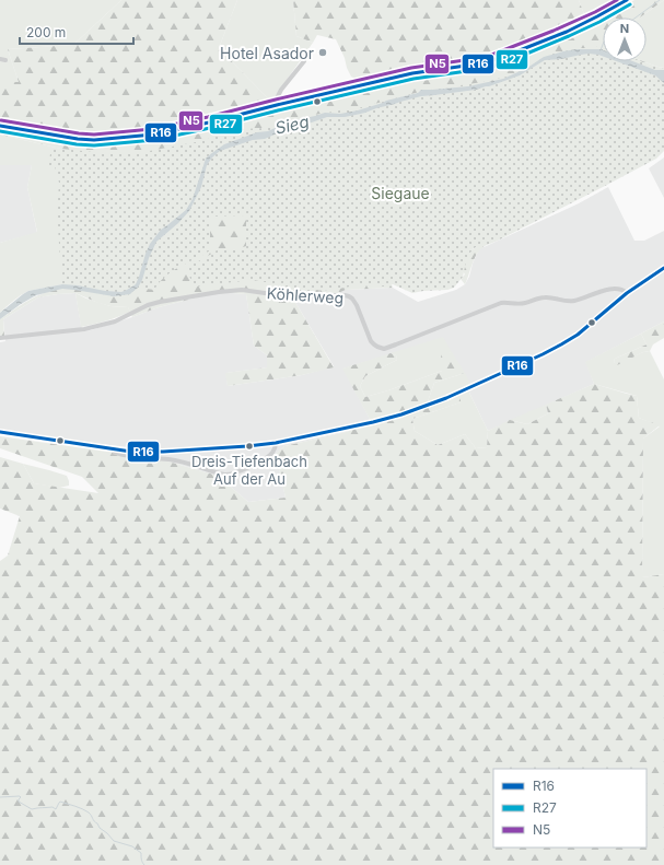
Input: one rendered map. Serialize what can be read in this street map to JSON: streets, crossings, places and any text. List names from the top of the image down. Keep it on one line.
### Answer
{"streets":{"street":["Köhlerweg"]},"water":["Sieg"],"parks":["Siegaue"],"places":["Hotel Asador","Dreis-Tiefenbach Auf der Au"],"lines":["transit line R16","transit line N5","transit line R27"],"legend":["R16","R27","N5"],"scale_bar":"200 m","north":"top"}
